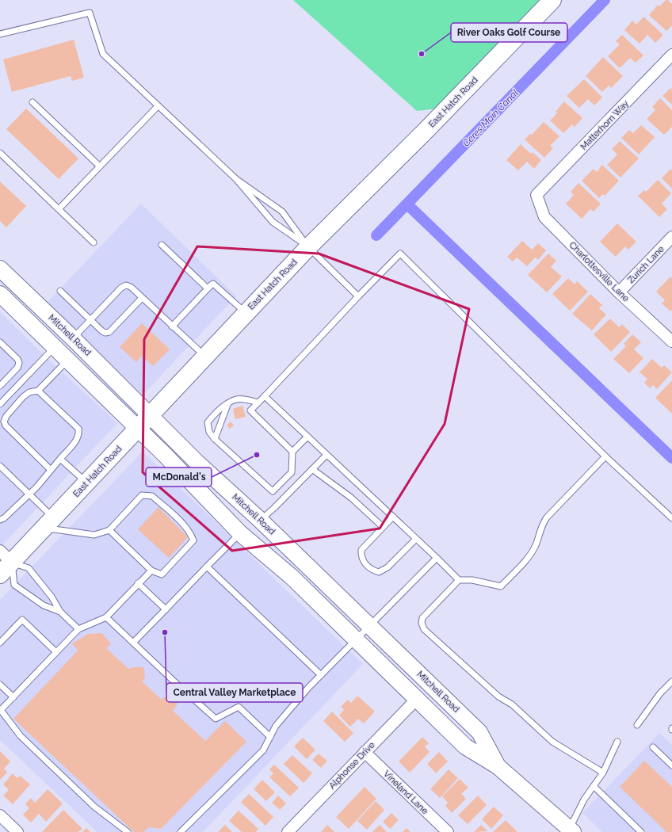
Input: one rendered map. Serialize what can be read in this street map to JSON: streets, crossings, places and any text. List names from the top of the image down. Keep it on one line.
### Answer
{"streets":{"main road":["East Hatch Road","Mitchell Road"],"street":["Matterhorn Way","Zurich Lane","Charlottesville Lane","Alphonse Drive","Vineland Lane"]},"crossings":[["East Hatch Road","Mitchell Road"],["Matterhorn Way","Charlottesville Lane"],["Zurich Lane","Charlottesville Lane"],["Mitchell Road","Alphonse Drive"],["Alphonse Drive","Vineland Lane"]],"water":["Ceres Main Canal"],"places":["River Oaks Golf Course","McDonald's","Central Valley Marketplace"]}
